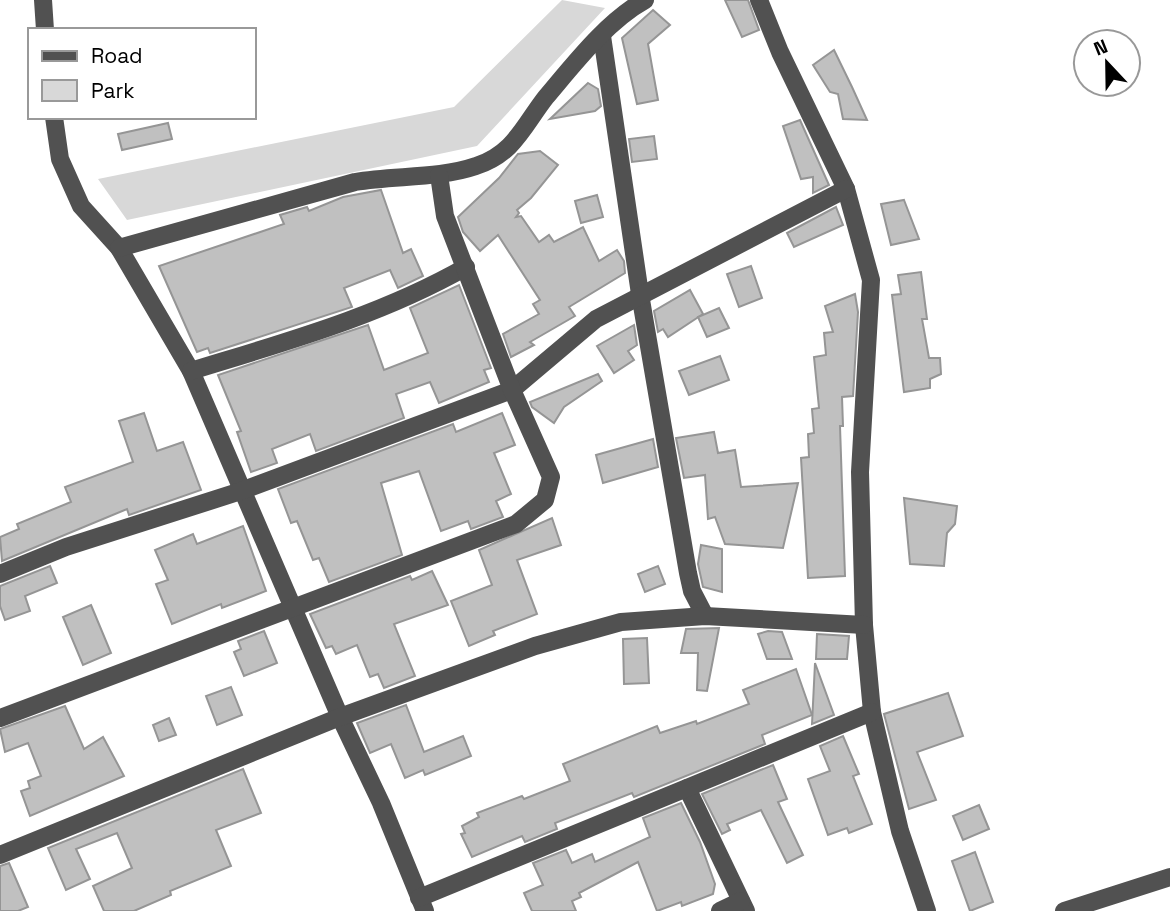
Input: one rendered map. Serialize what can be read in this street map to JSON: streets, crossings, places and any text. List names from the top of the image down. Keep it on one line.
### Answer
{"legend":["Road","Park"],"north":"top"}
